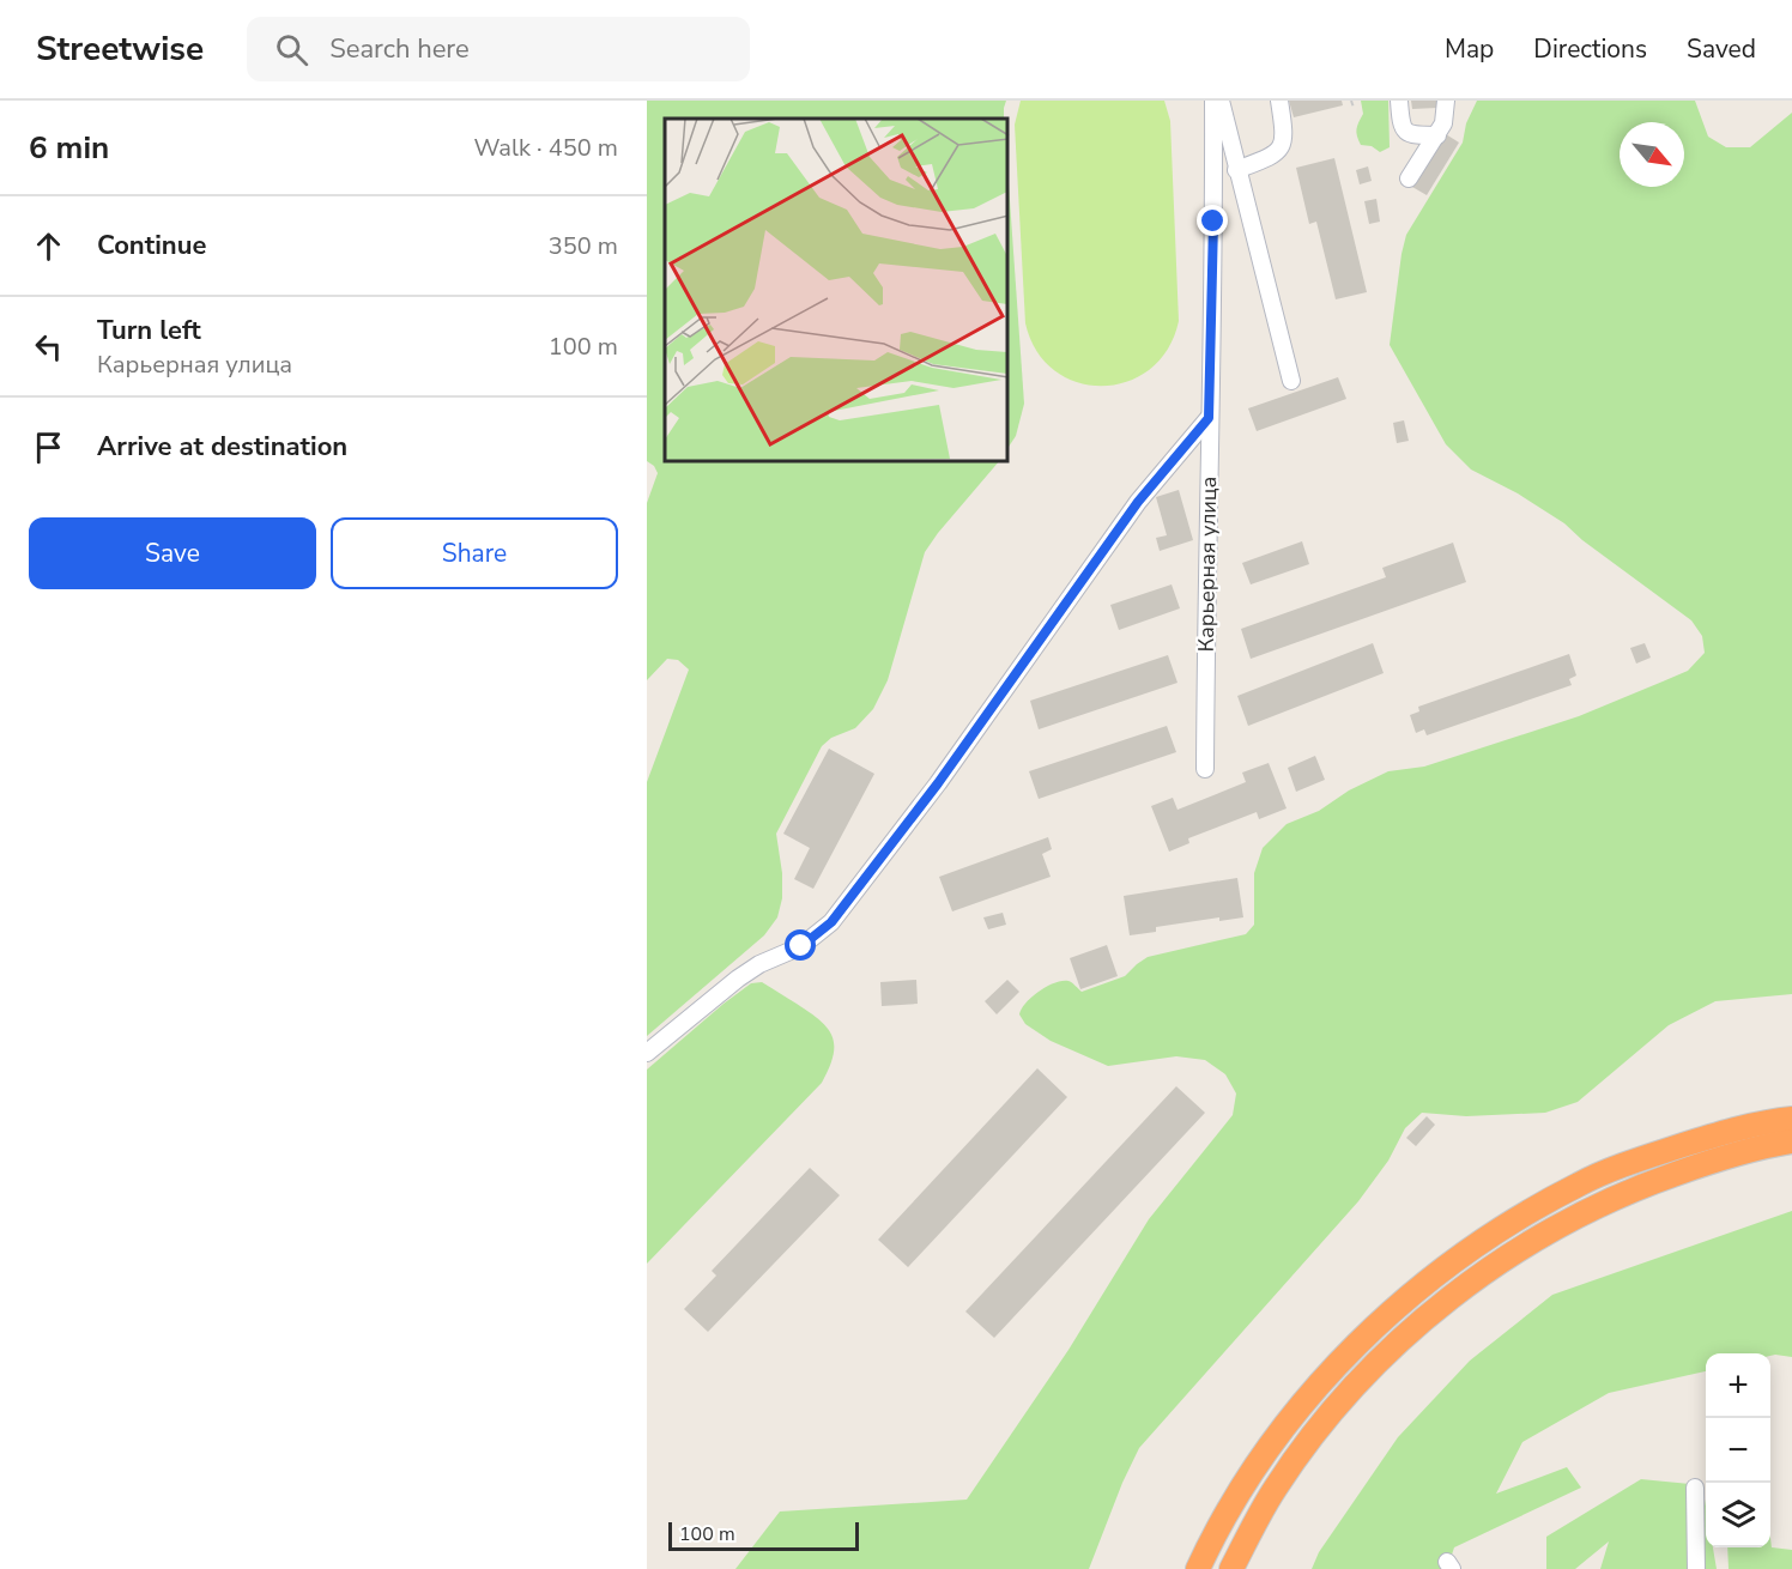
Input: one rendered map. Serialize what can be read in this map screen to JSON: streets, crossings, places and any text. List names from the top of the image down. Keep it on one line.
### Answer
{"streets":{"street":["Карьерная улица"]},"scale_bar":"100 m","north":"bottom right","page":{"header":"Streetwise","search":"Search here","nav":["Map","Directions","Saved"],"heading":["6 min","Walk · 450 m"],"list":[["Continue","350 m"],["Turn left","Карьерная улица","100 m"],"Arrive at destination"],"buttons":["Save","Share"],"map_buttons":["+","−"],"scale":"100 m"}}
